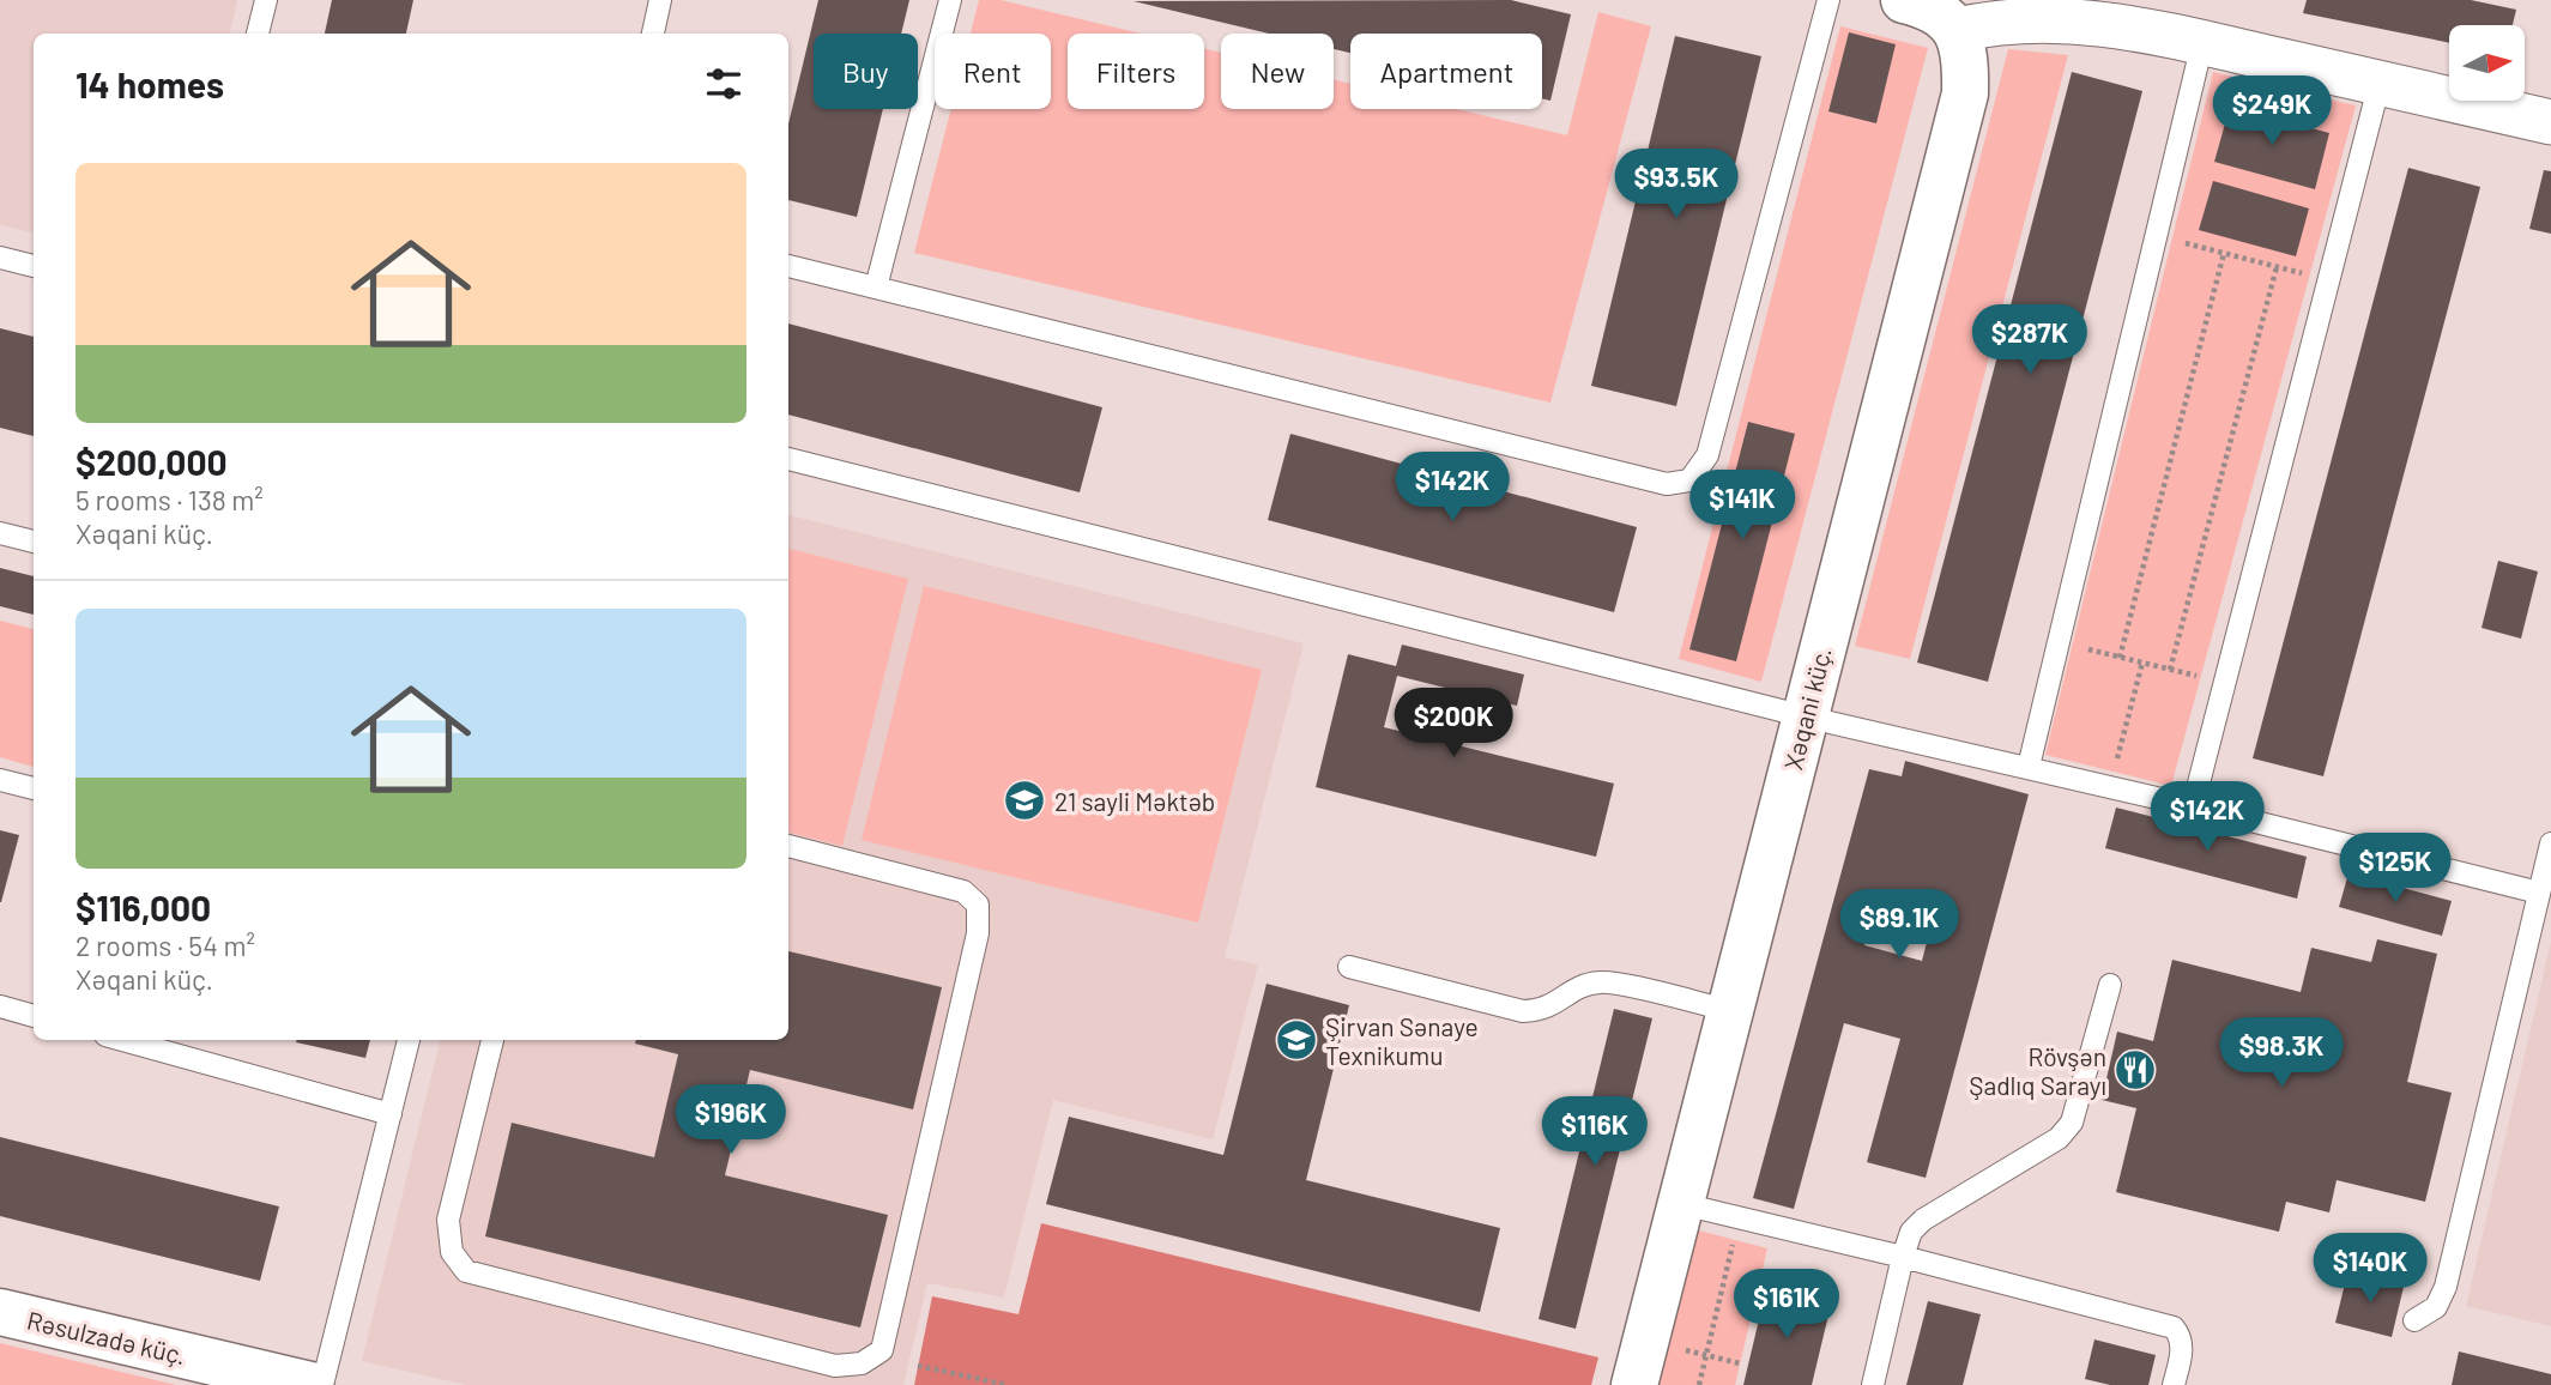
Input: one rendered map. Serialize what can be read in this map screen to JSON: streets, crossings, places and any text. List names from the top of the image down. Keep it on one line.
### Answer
{"streets":{"street":["Xəqani küç.","Rəsulzadə küç."]},"places":{"school or university":["21 sayli Məktəb","Şirvan Sənaye Texnikumu"],"restaurant":["Rövşən Şadlıq Sarayı"]},"north":"right","page":{"chip":["Buy","Rent","Filters","New","Apartment"],"heading":"14 homes","price":["$249K","$93.5K","$287K","$142K","$141K","$200K","$142K","$125K","$89.1K","$98.3K","$196K","$116K","$140K","$161K"],"list":[{"name":"$200,000","note":"5 rooms · 138 m² · Xəqani küç."},{"name":"$116,000","note":"2 rooms · 54 m² · Xəqani küç."}]}}
